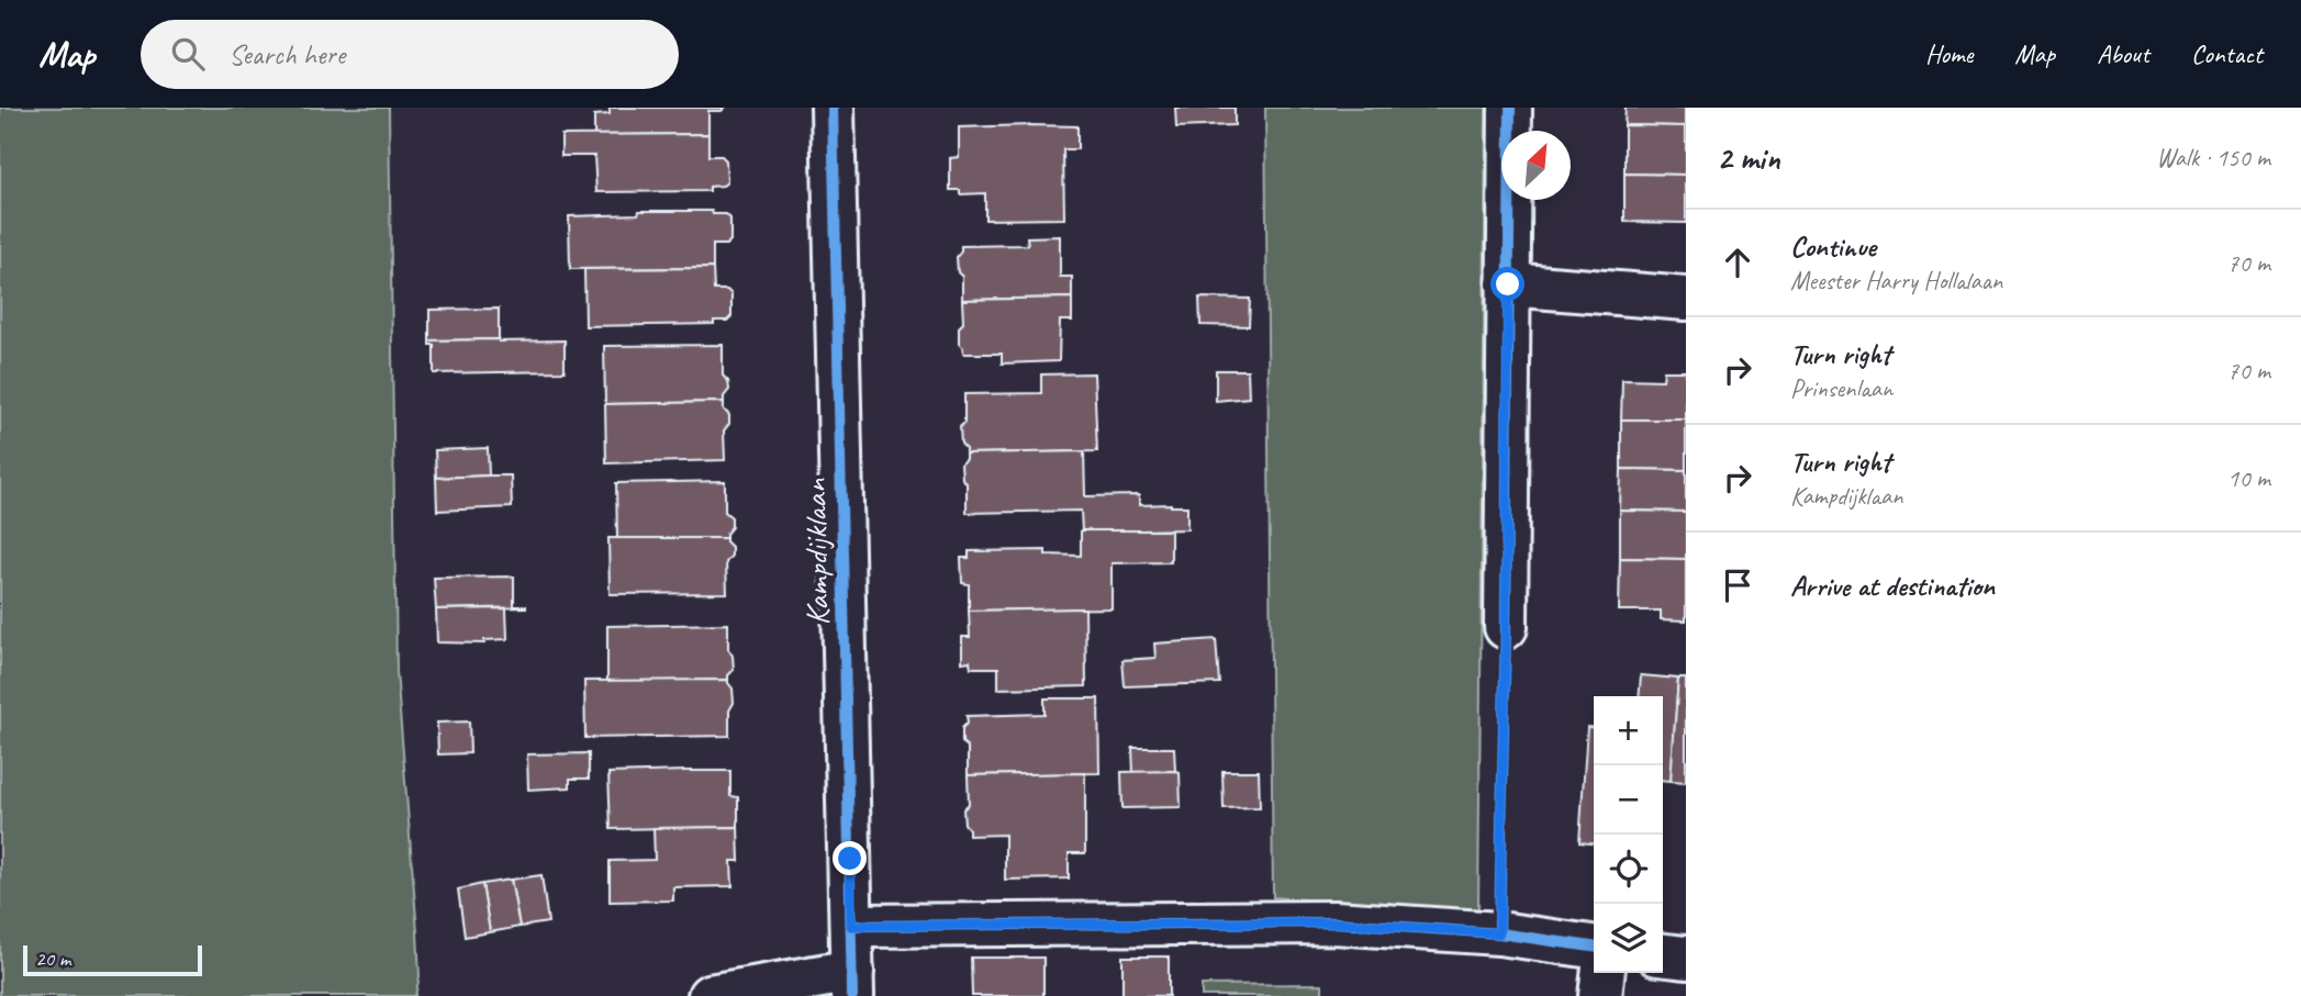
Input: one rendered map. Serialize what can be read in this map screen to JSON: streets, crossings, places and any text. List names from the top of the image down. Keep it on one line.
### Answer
{"streets":{"street":["Kampdijklaan"]},"scale_bar":"20 m","north":"top right","page":{"header":"Map","search":"Search here","nav":["Home","Map","About","Contact"],"heading":["2 min","Walk · 150 m"],"list":[["Continue","Meester Harry Hollalaan","70 m"],["Turn right","Prinsenlaan","70 m"],["Turn right","Kampdijklaan","10 m"],"Arrive at destination"],"map_buttons":["+","−"],"scale":"20 m"}}
